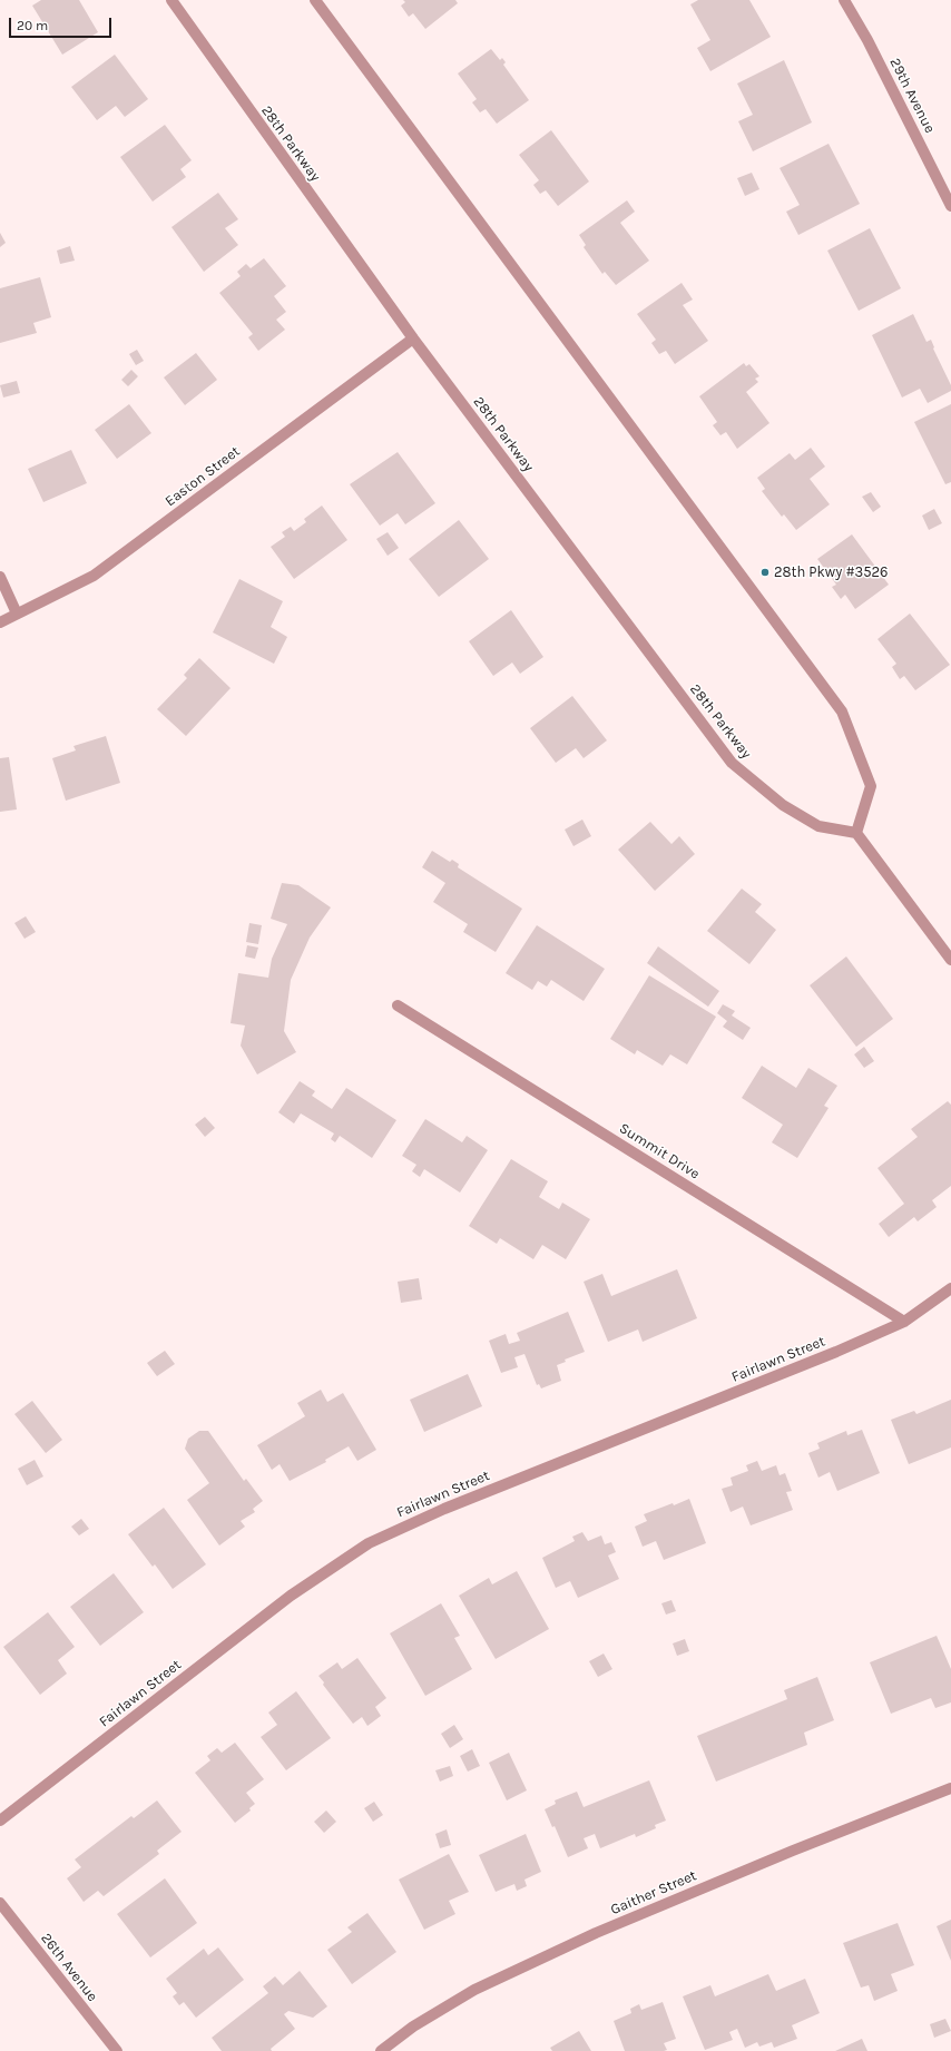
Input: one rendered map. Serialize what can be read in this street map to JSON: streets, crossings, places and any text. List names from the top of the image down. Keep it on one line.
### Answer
{"streets":{"street":["29th Avenue","28th Parkway","Easton Street","Summit Drive","Fairlawn Street","Gaither Street","26th Avenue"]},"crossings":[["28th Parkway","Easton Street"],["Summit Drive","Fairlawn Street"]],"places":["28th Pkwy #3526"],"scale_bar":"20 m"}
